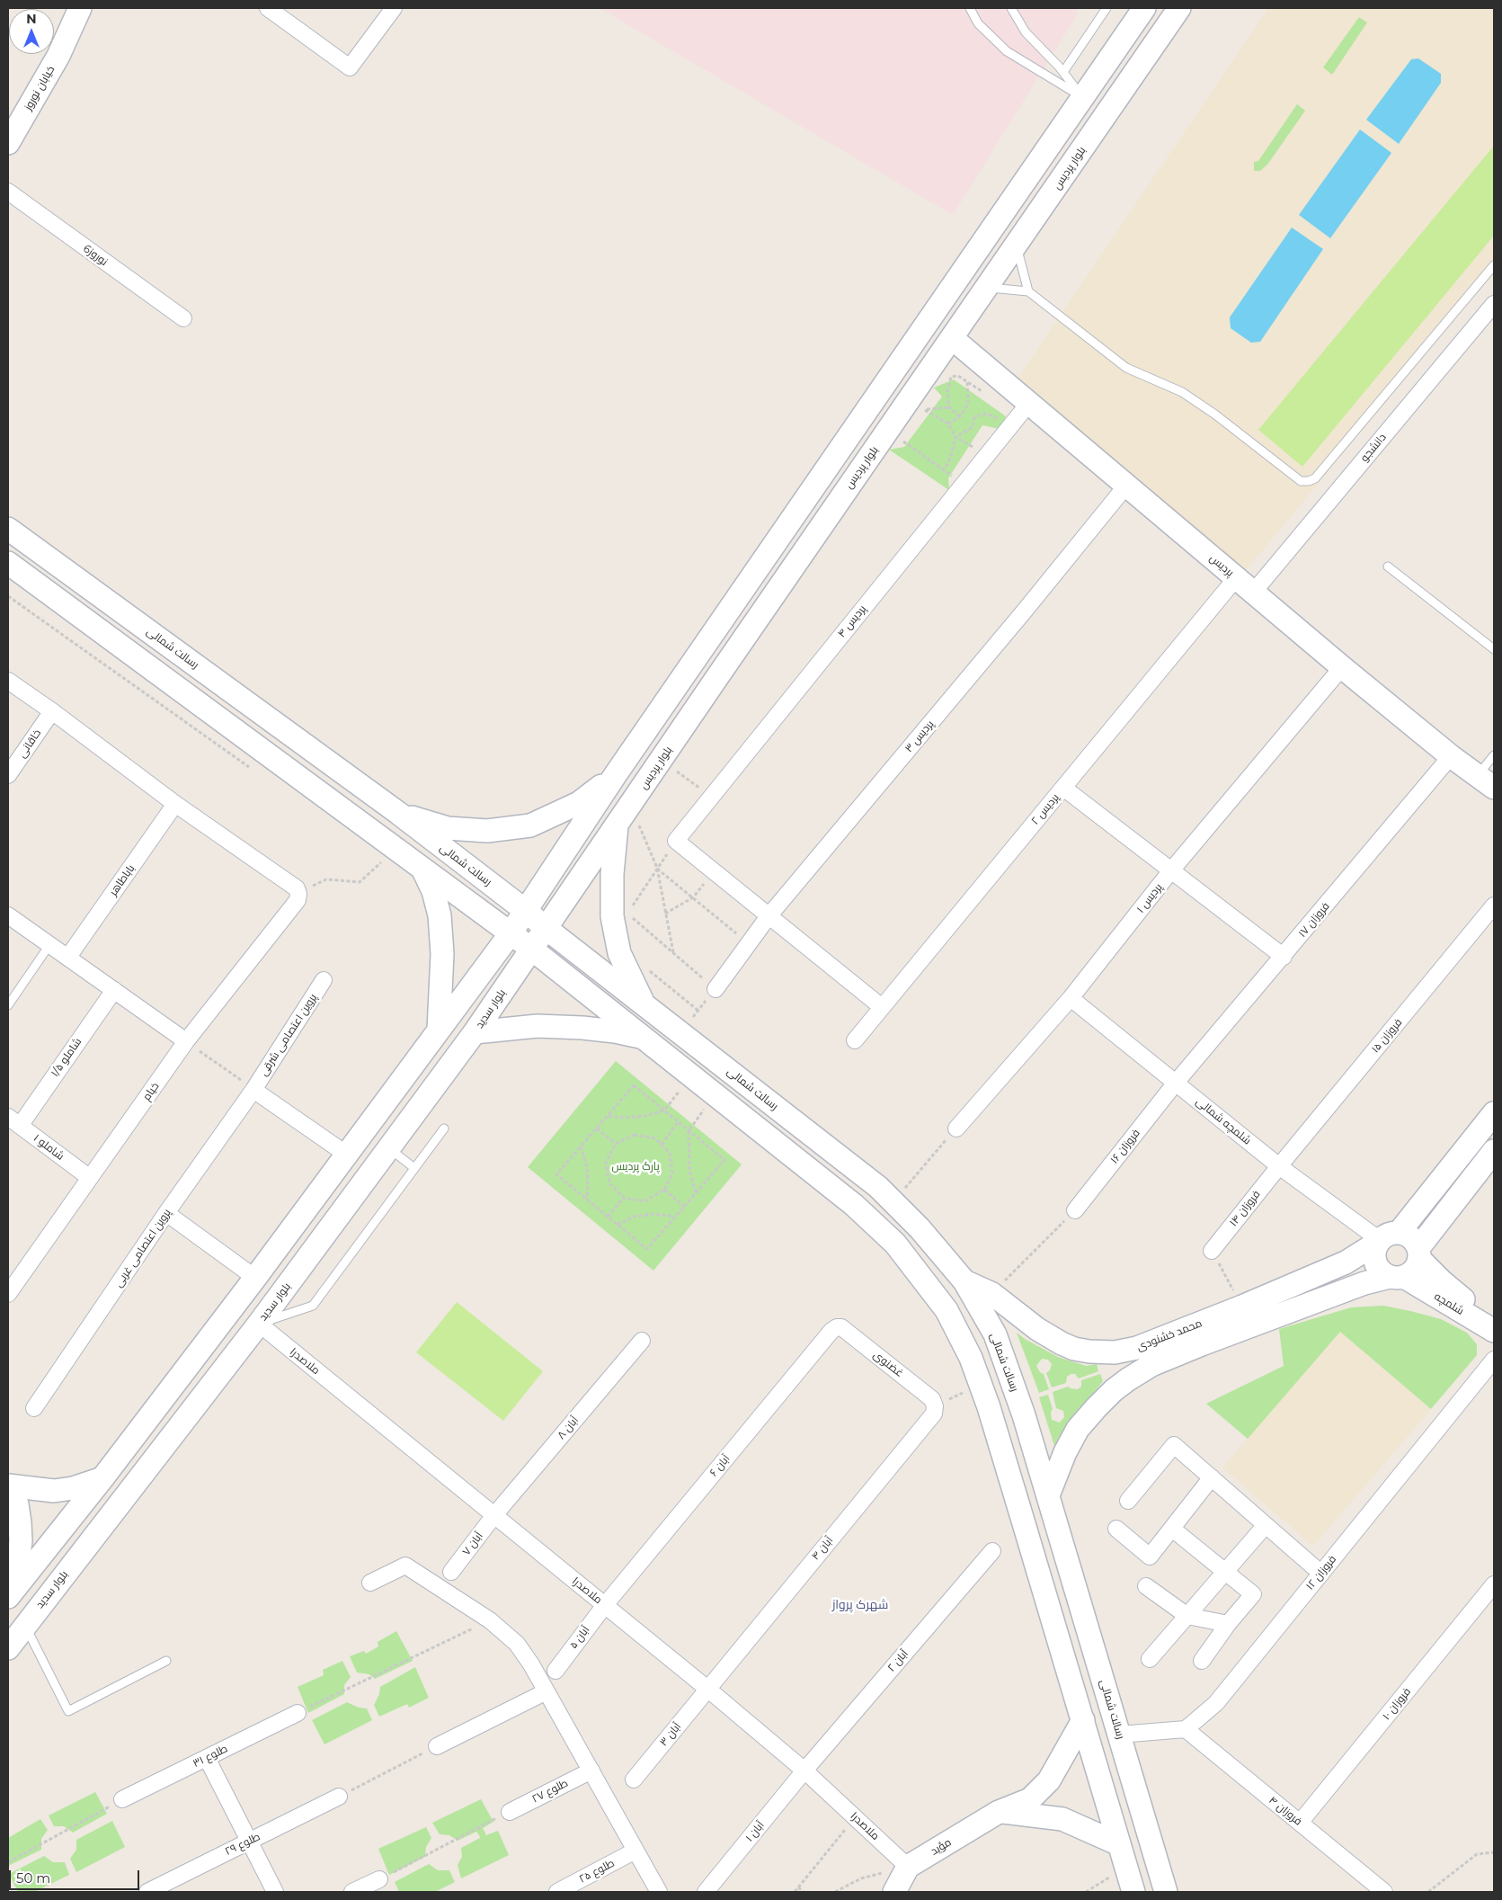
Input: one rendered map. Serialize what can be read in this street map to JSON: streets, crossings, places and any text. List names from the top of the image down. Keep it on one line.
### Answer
{"streets":{"main road":["خیابان نوروز","بلوار پردیس","پردیس","رسالت شمالی","بلوار سدید","شلمچه","محمد خشنودی","مؤید"],"street":["نوروز6","دانشجو","پردیس ۴","پردیس ۳","خاقانی","پردیس ۲","باباطاهر","پردیس ۱","فروزان ۱۷","پروین اعتصامی شرقی","فروزان ۱۵","شاملو ۱/۵","خیام","شلمچه شمالی","فروزان ۱۶","شاملو ۱","فروزان ۱۴","پروین اعتصامی غربی","ملاصدرا","غضنوی","آبان ۸","آبان ۶","آبان ۷","آبان ۴","فروزان ۱۲","آبان ۵","آبان ۲","فروزان ۱۰","آبان ۳","طلوع ۳۱","طلوع ۲۷","فروزان ۴","آبان ۱","طلوع ۲۹","طلوع ۲۵"]},"crossings":[["بلوار پردیس","پردیس"],["بلوار پردیس","رسالت شمالی"],["بلوار پردیس","بلوار سدید"],["دانشجو","پردیس"],["پردیس","پردیس ۴"],["پردیس","پردیس ۳"],["پردیس","پردیس ۲"],["پردیس","پردیس ۱"],["پردیس","فروزان ۱۷"],["رسالت شمالی","بلوار سدید"],["رسالت شمالی","محمد خشنودی"],["پردیس ۱","شلمچه شمالی"],["فروزان ۱۷","شلمچه شمالی"],["فروزان ۱۷","فروزان ۱۶"],["بلوار سدید","ملاصدرا"],["پروین اعتصامی شرقی","پروین اعتصامی غربی"],["فروزان ۱۵","شلمچه شمالی"],["فروزان ۱۵","فروزان ۱۴"],["شاملو ۱/۵","شاملو ۱"],["خیام","شاملو ۱"],["شلمچه شمالی","فروزان ۱۶"],["شلمچه شمالی","فروزان ۱۴"],["شلمچه شمالی","شلمچه"],["شلمچه شمالی","محمد خشنودی"],["شلمچه","محمد خشنودی"],["ملاصدرا","آبان ۸"],["ملاصدرا","آبان ۶"],["ملاصدرا","آبان ۷"],["ملاصدرا","آبان ۴"],["ملاصدرا","آبان ۵"],["ملاصدرا","آبان ۲"],["ملاصدرا","آبان ۳"],["ملاصدرا","آبان ۱"],["ملاصدرا","مؤید"],["غضنوی","آبان ۶"],["غضنوی","آبان ۴"],["آبان ۸","آبان ۷"],["آبان ۶","آبان ۵"],["آبان ۴","آبان ۳"],["فروزان ۱۲","فروزان ۴"],["آبان ۲","آبان ۱"],["فروزان ۱۰","فروزان ۴"]],"districts":["شهرک پرواز"],"parks":["پارک پردیس"],"scale_bar":"50 m","north":"top"}
